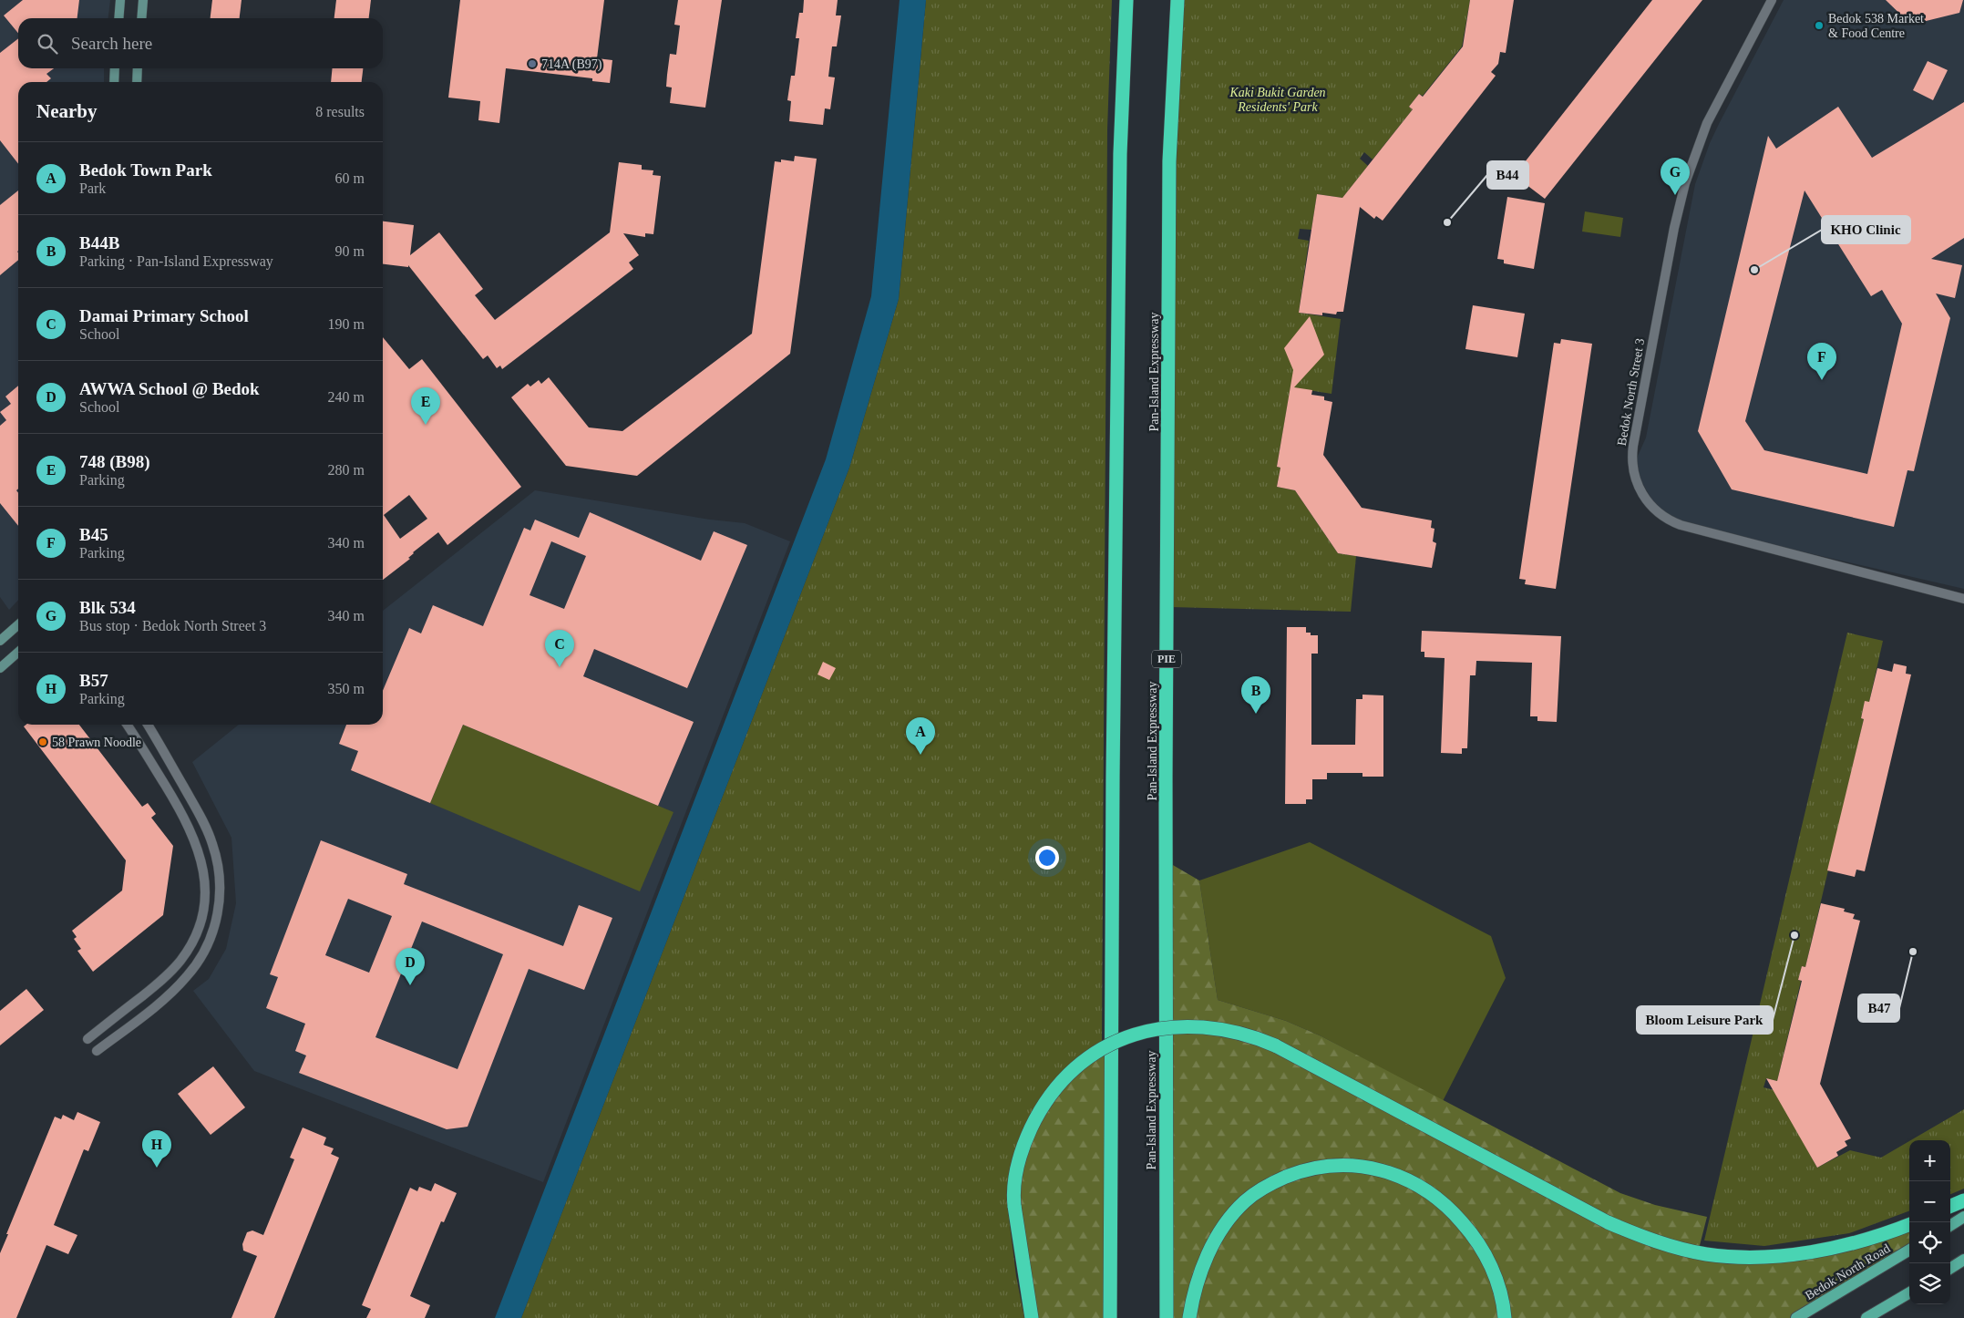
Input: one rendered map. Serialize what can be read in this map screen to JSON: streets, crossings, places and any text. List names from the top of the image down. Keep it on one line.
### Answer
{"streets":{"highway":["Pan-Island Expressway","PIE"],"main road":["Bedok North Road"],"street":["Bedok North Street 3"]},"parks":["Kaki Bukit Garden Residents' Park"],"places":["Bedok 538 Market & Food Centre","714A (B97)","B44","KHO Clinic","58 Prawn Noodle","Bloom Leisure Park","B47"],"page":{"search":"Search here","heading":["Nearby","8 results"],"list":[{"mark":"A","name":"Bedok Town Park","note":"Park","value":"60 m"},{"mark":"B","name":"B44B","note":"Parking · Pan-Island Expressway","value":"90 m"},{"mark":"C","name":"Damai Primary School","note":"School","value":"190 m"},{"mark":"D","name":"AWWA School @ Bedok","note":"School","value":"240 m"},{"mark":"E","name":"748 (B98)","note":"Parking","value":"280 m"},{"mark":"F","name":"B45","note":"Parking","value":"340 m"},{"mark":"G","name":"Blk 534","note":"Bus stop · Bedok North Street 3","value":"340 m"},{"mark":"H","name":"B57","note":"Parking","value":"350 m"}],"pins":["G","F","E","C","B","A","D","H"],"map_buttons":["+","−"]}}
